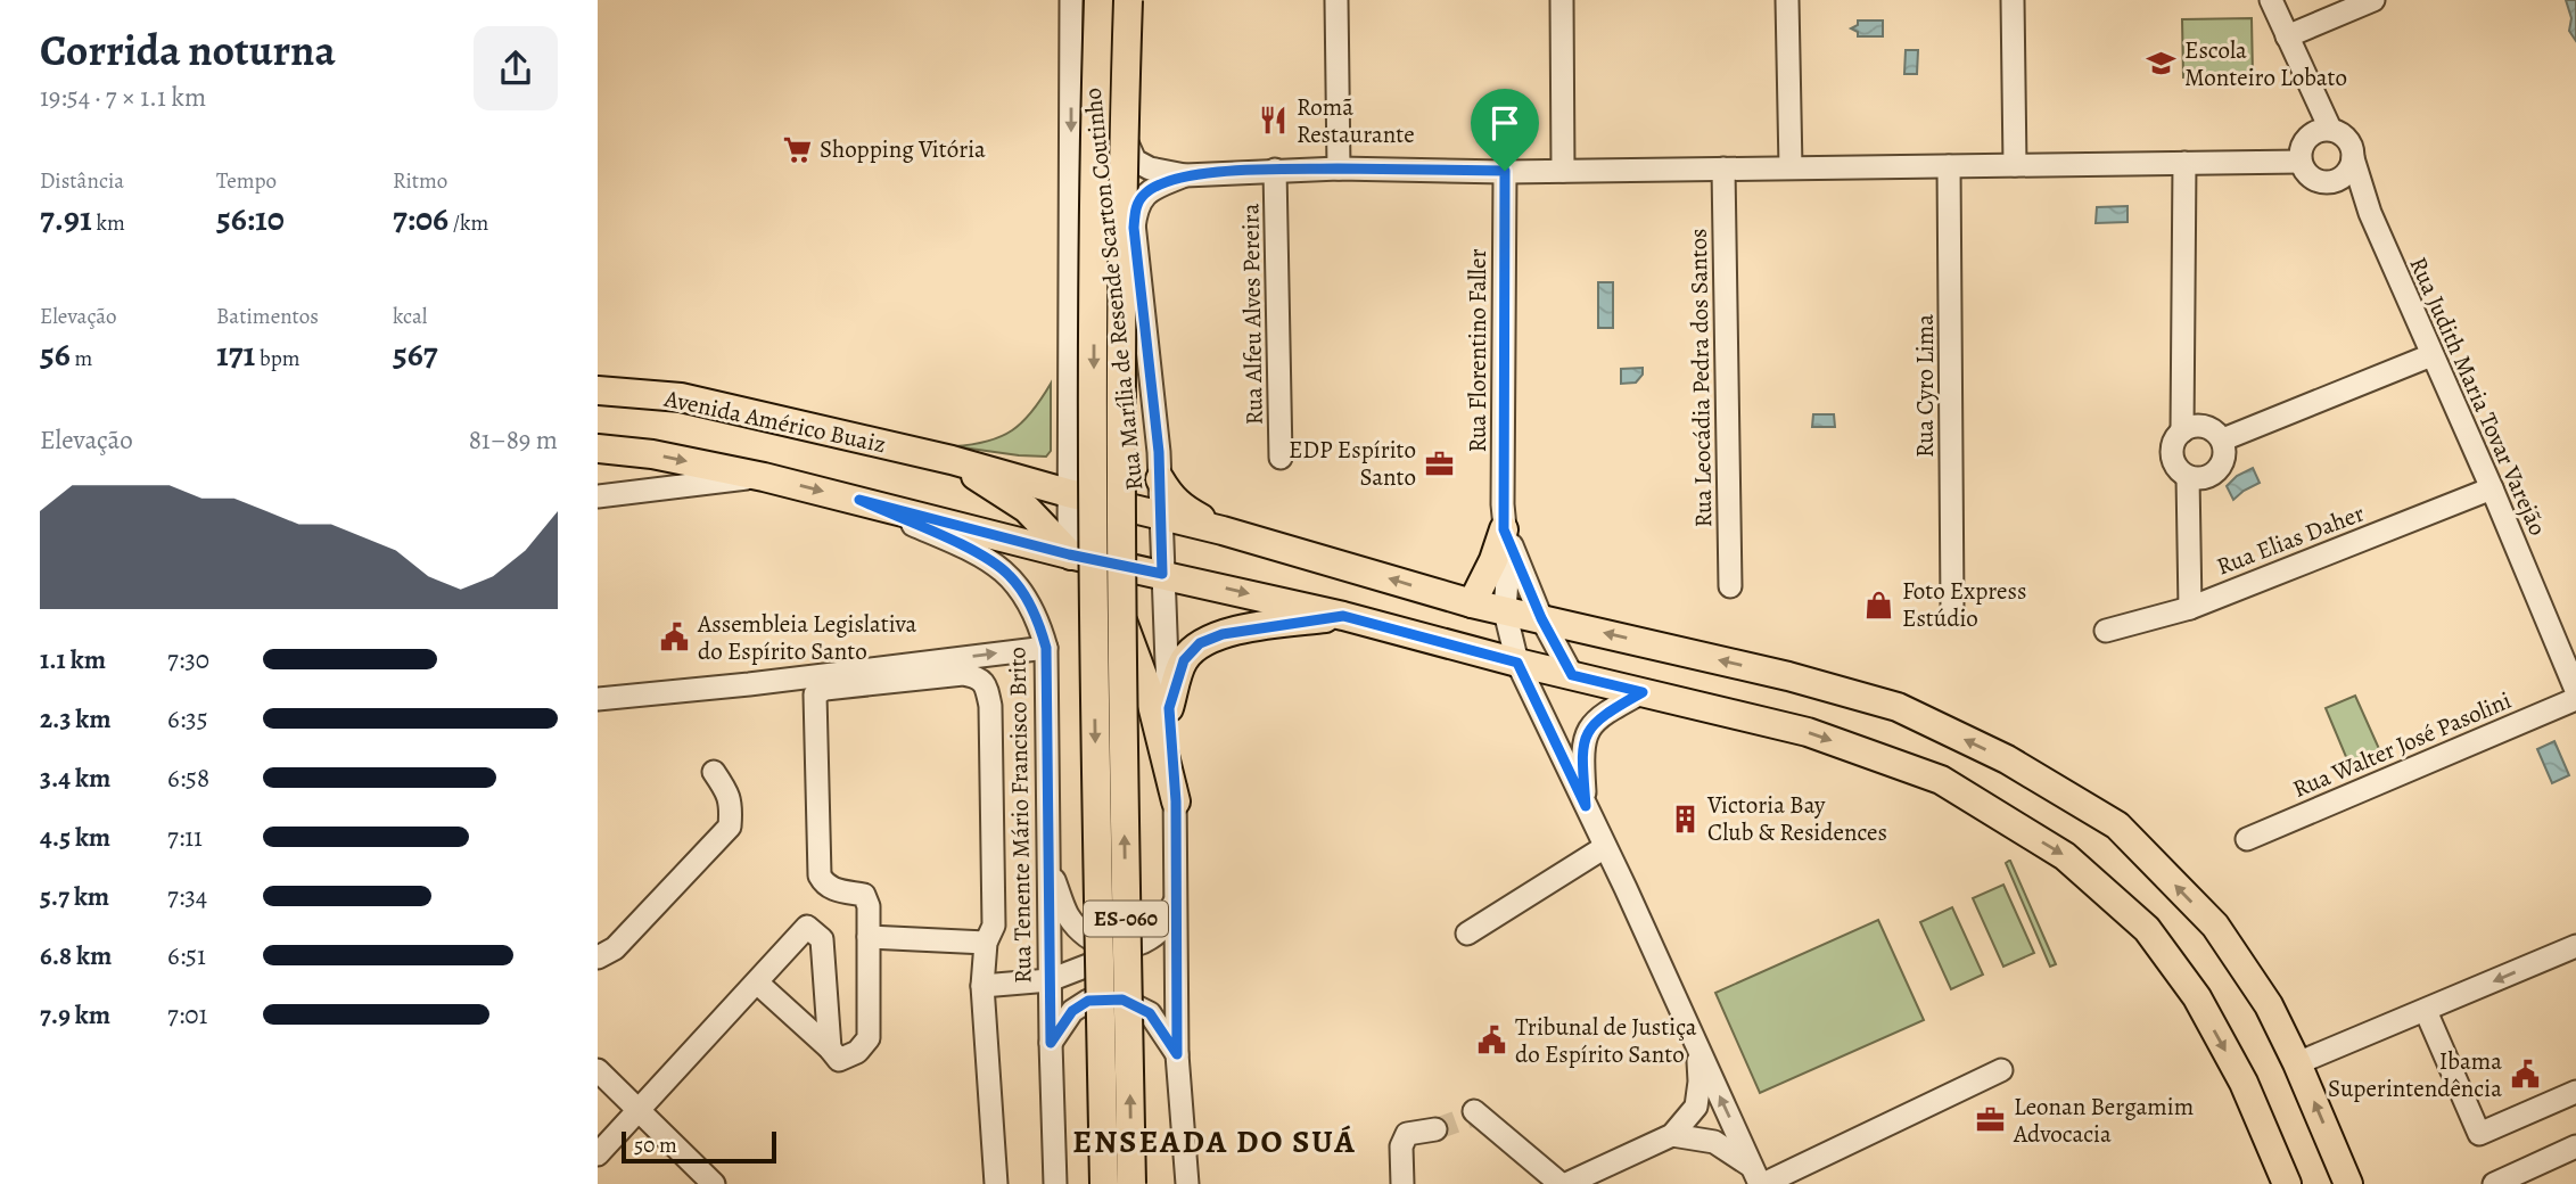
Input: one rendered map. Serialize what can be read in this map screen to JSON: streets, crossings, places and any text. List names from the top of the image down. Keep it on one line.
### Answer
{"streets":{"main road":["Avenida Américo Buaiz","ES-060"],"street":["Rua Marília de Resende Scarton Coutinho","Rua Alfeu Alves Pereira","Rua Florentino Faller","Rua Leocádia Pedra dos Santos","Rua Cyro Lima","Rua Judith Maria Tovar Varejão","Rua Elias Daher","Rua Walter José Pasolini","Rua Tenente Mário Francisco Brito"]},"crossings":[["Rua Marília de Resende Scarton Coutinho","Avenida Américo Buaiz"],["Rua Judith Maria Tovar Varejão","Rua Elias Daher"]],"districts":["ENSEADA DO SUÁ"],"places":{"school or university":["Escola Monteiro Lobato"],"restaurant":["Romã Restaurante"],"supermarket":["Shopping Vitória"],"office":["EDP Espírito Santo","Leonan Bergamim Advocacia"],"shop":["Foto Express Estúdio"],"public building":["Assembleia Legislativa do Espírito Santo","Tribunal de Justiça do Espírito Santo","Ibama Superintendência"],"building":["Victoria Bay Club & Residences"]},"scale_bar":"50 m","page":{"heading":["Corrida noturna","19:54 · 7 × 1.1 km"],"stats":[["Distância","7.91 km"],["Tempo","56:10"],["Ritmo","7:06 /km"],["Elevação","56 m"],["Batimentos","171 bpm"],["kcal","567"]],"chart":["Elevação","81–89 m"],"list":[{"name":"1.1 km","note":"7:30"},{"name":"2.3 km","note":"6:35"},{"name":"3.4 km","note":"6:58"},{"name":"4.5 km","note":"7:11"},{"name":"5.7 km","note":"7:34"},{"name":"6.8 km","note":"6:51"},{"name":"7.9 km","note":"7:01"}],"scale":"50 m"}}
